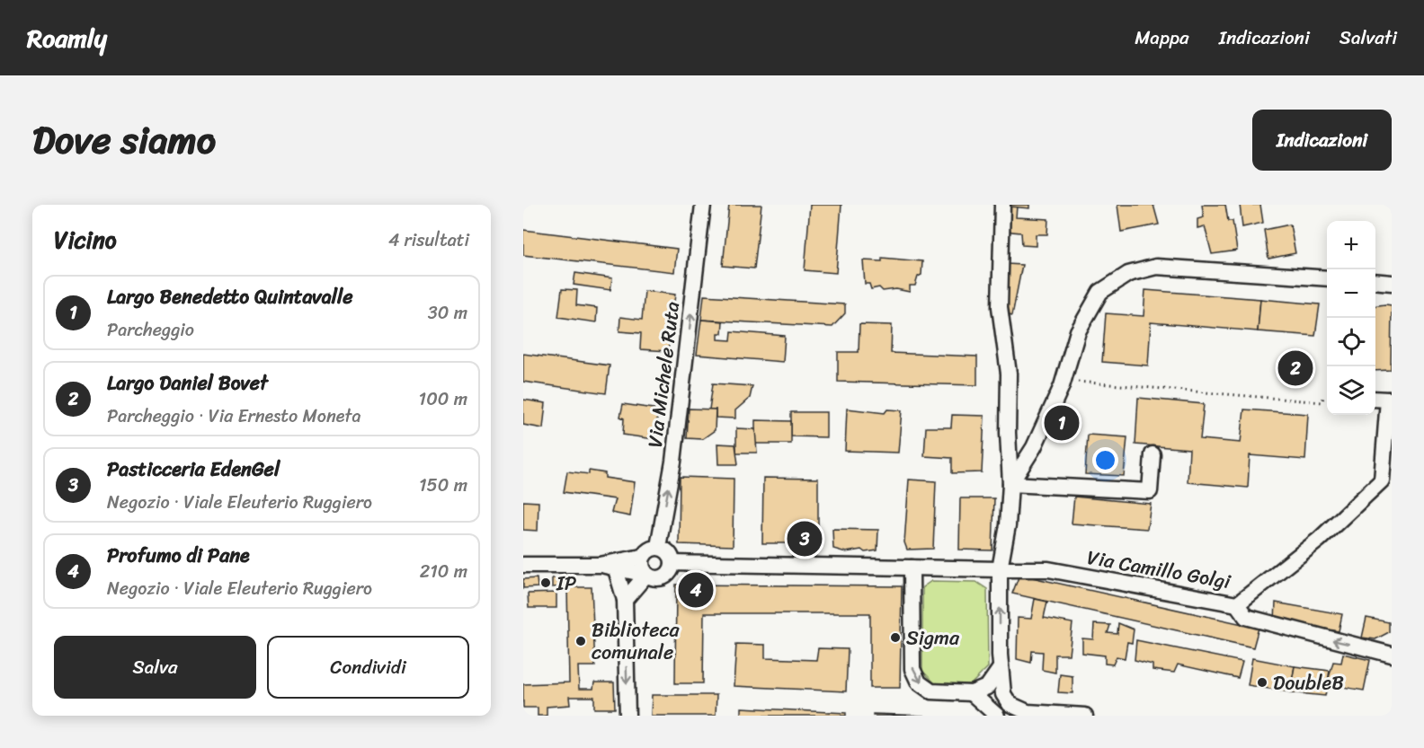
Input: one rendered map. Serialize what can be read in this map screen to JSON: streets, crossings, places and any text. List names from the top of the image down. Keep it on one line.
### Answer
{"streets":{"street":["Via Michele Ruta","Via Camillo Golgi"]},"crossings":[["Via Michele Ruta","Via Camillo Golgi"]],"one_way":["Via Michele Ruta"],"places":["IP","Sigma","Biblioteca comunale","DoubleB"],"page":{"header":"Roamly","nav":["Mappa","Indicazioni","Salvati"],"title":"Dove siamo","buttons":["Indicazioni",["Salva","Condividi"]],"heading":["Vicino","4 risultati"],"map_buttons":["+","−"],"list":[{"mark":"1","name":"Largo Benedetto Quintavalle","note":"Parcheggio","value":"30 m"},{"mark":"2","name":"Largo Daniel Bovet","note":"Parcheggio · Via Ernesto Moneta","value":"100 m"},{"mark":"3","name":"Pasticceria EdenGel","note":"Negozio · Viale Eleuterio Ruggiero","value":"150 m"},{"mark":"4","name":"Profumo di Pane","note":"Negozio · Viale Eleuterio Ruggiero","value":"210 m"}],"pins":["2","1","3","4"]}}
